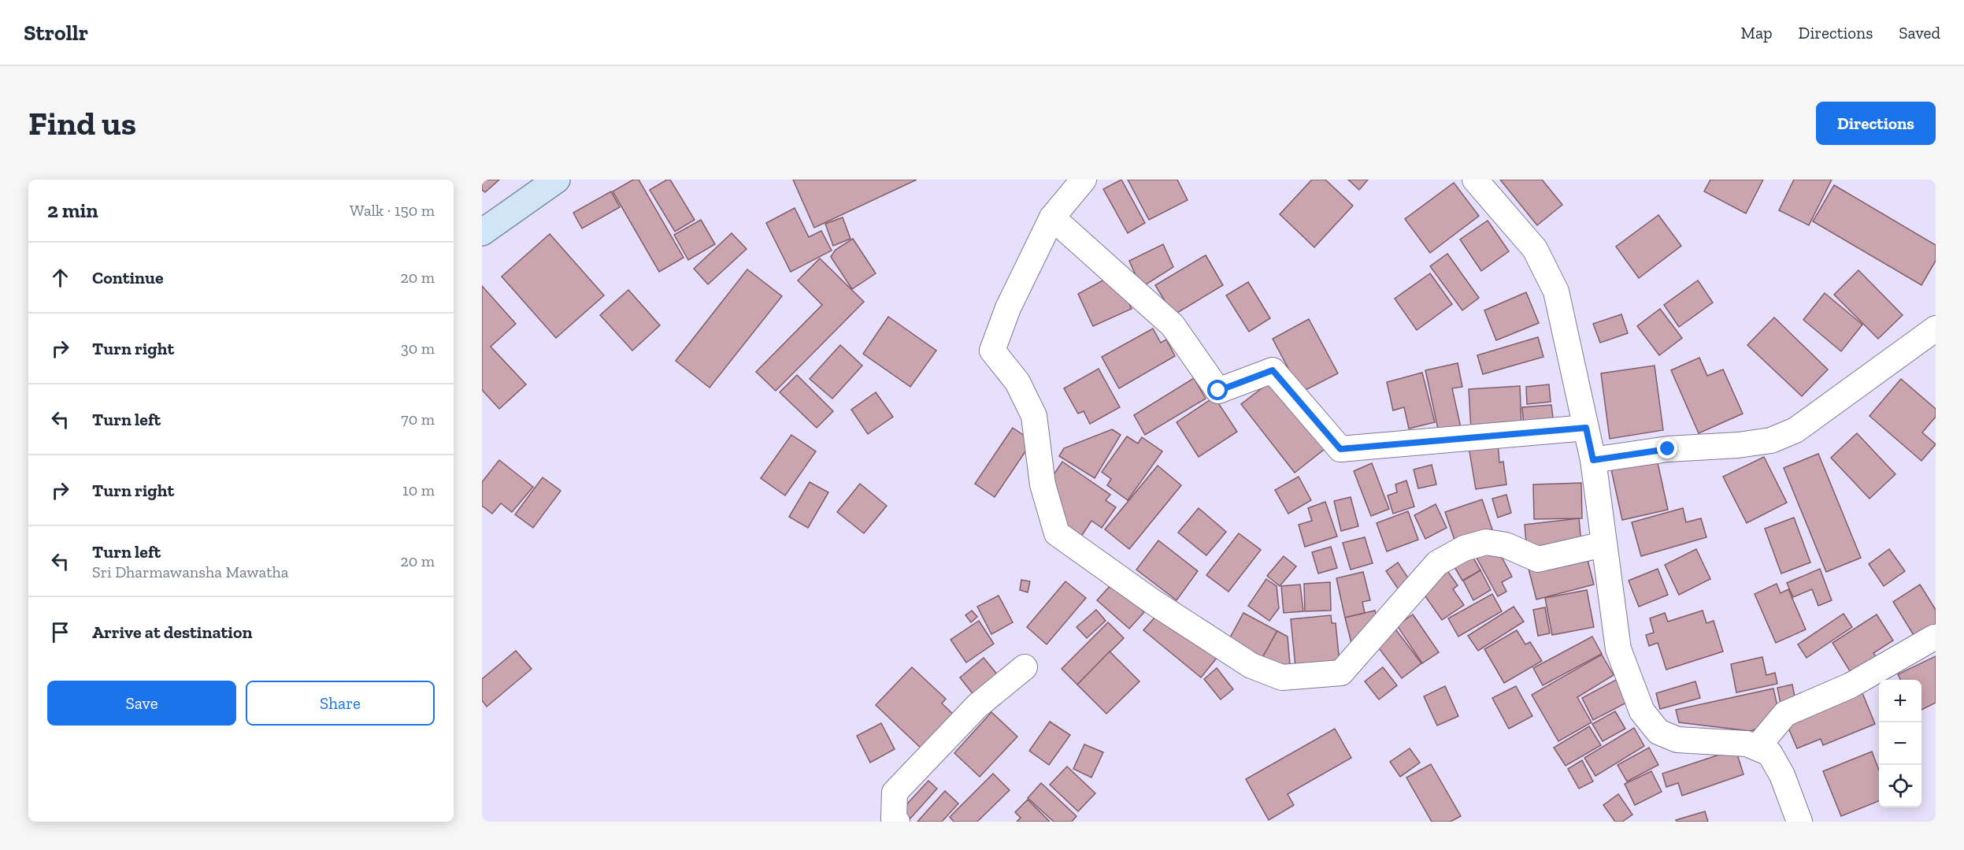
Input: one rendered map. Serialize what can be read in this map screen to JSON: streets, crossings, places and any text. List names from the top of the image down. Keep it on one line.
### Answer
{"page":{"header":"Strollr","nav":["Map","Directions","Saved"],"buttons":["Directions",["Save","Share"]],"title":"Find us","heading":["2 min","Walk · 150 m"],"list":[["Continue","20 m"],["Turn right","30 m"],["Turn left","70 m"],["Turn right","10 m"],["Turn left","Sri Dharmawansha Mawatha","20 m"],"Arrive at destination"],"map_buttons":["+","−"]}}
